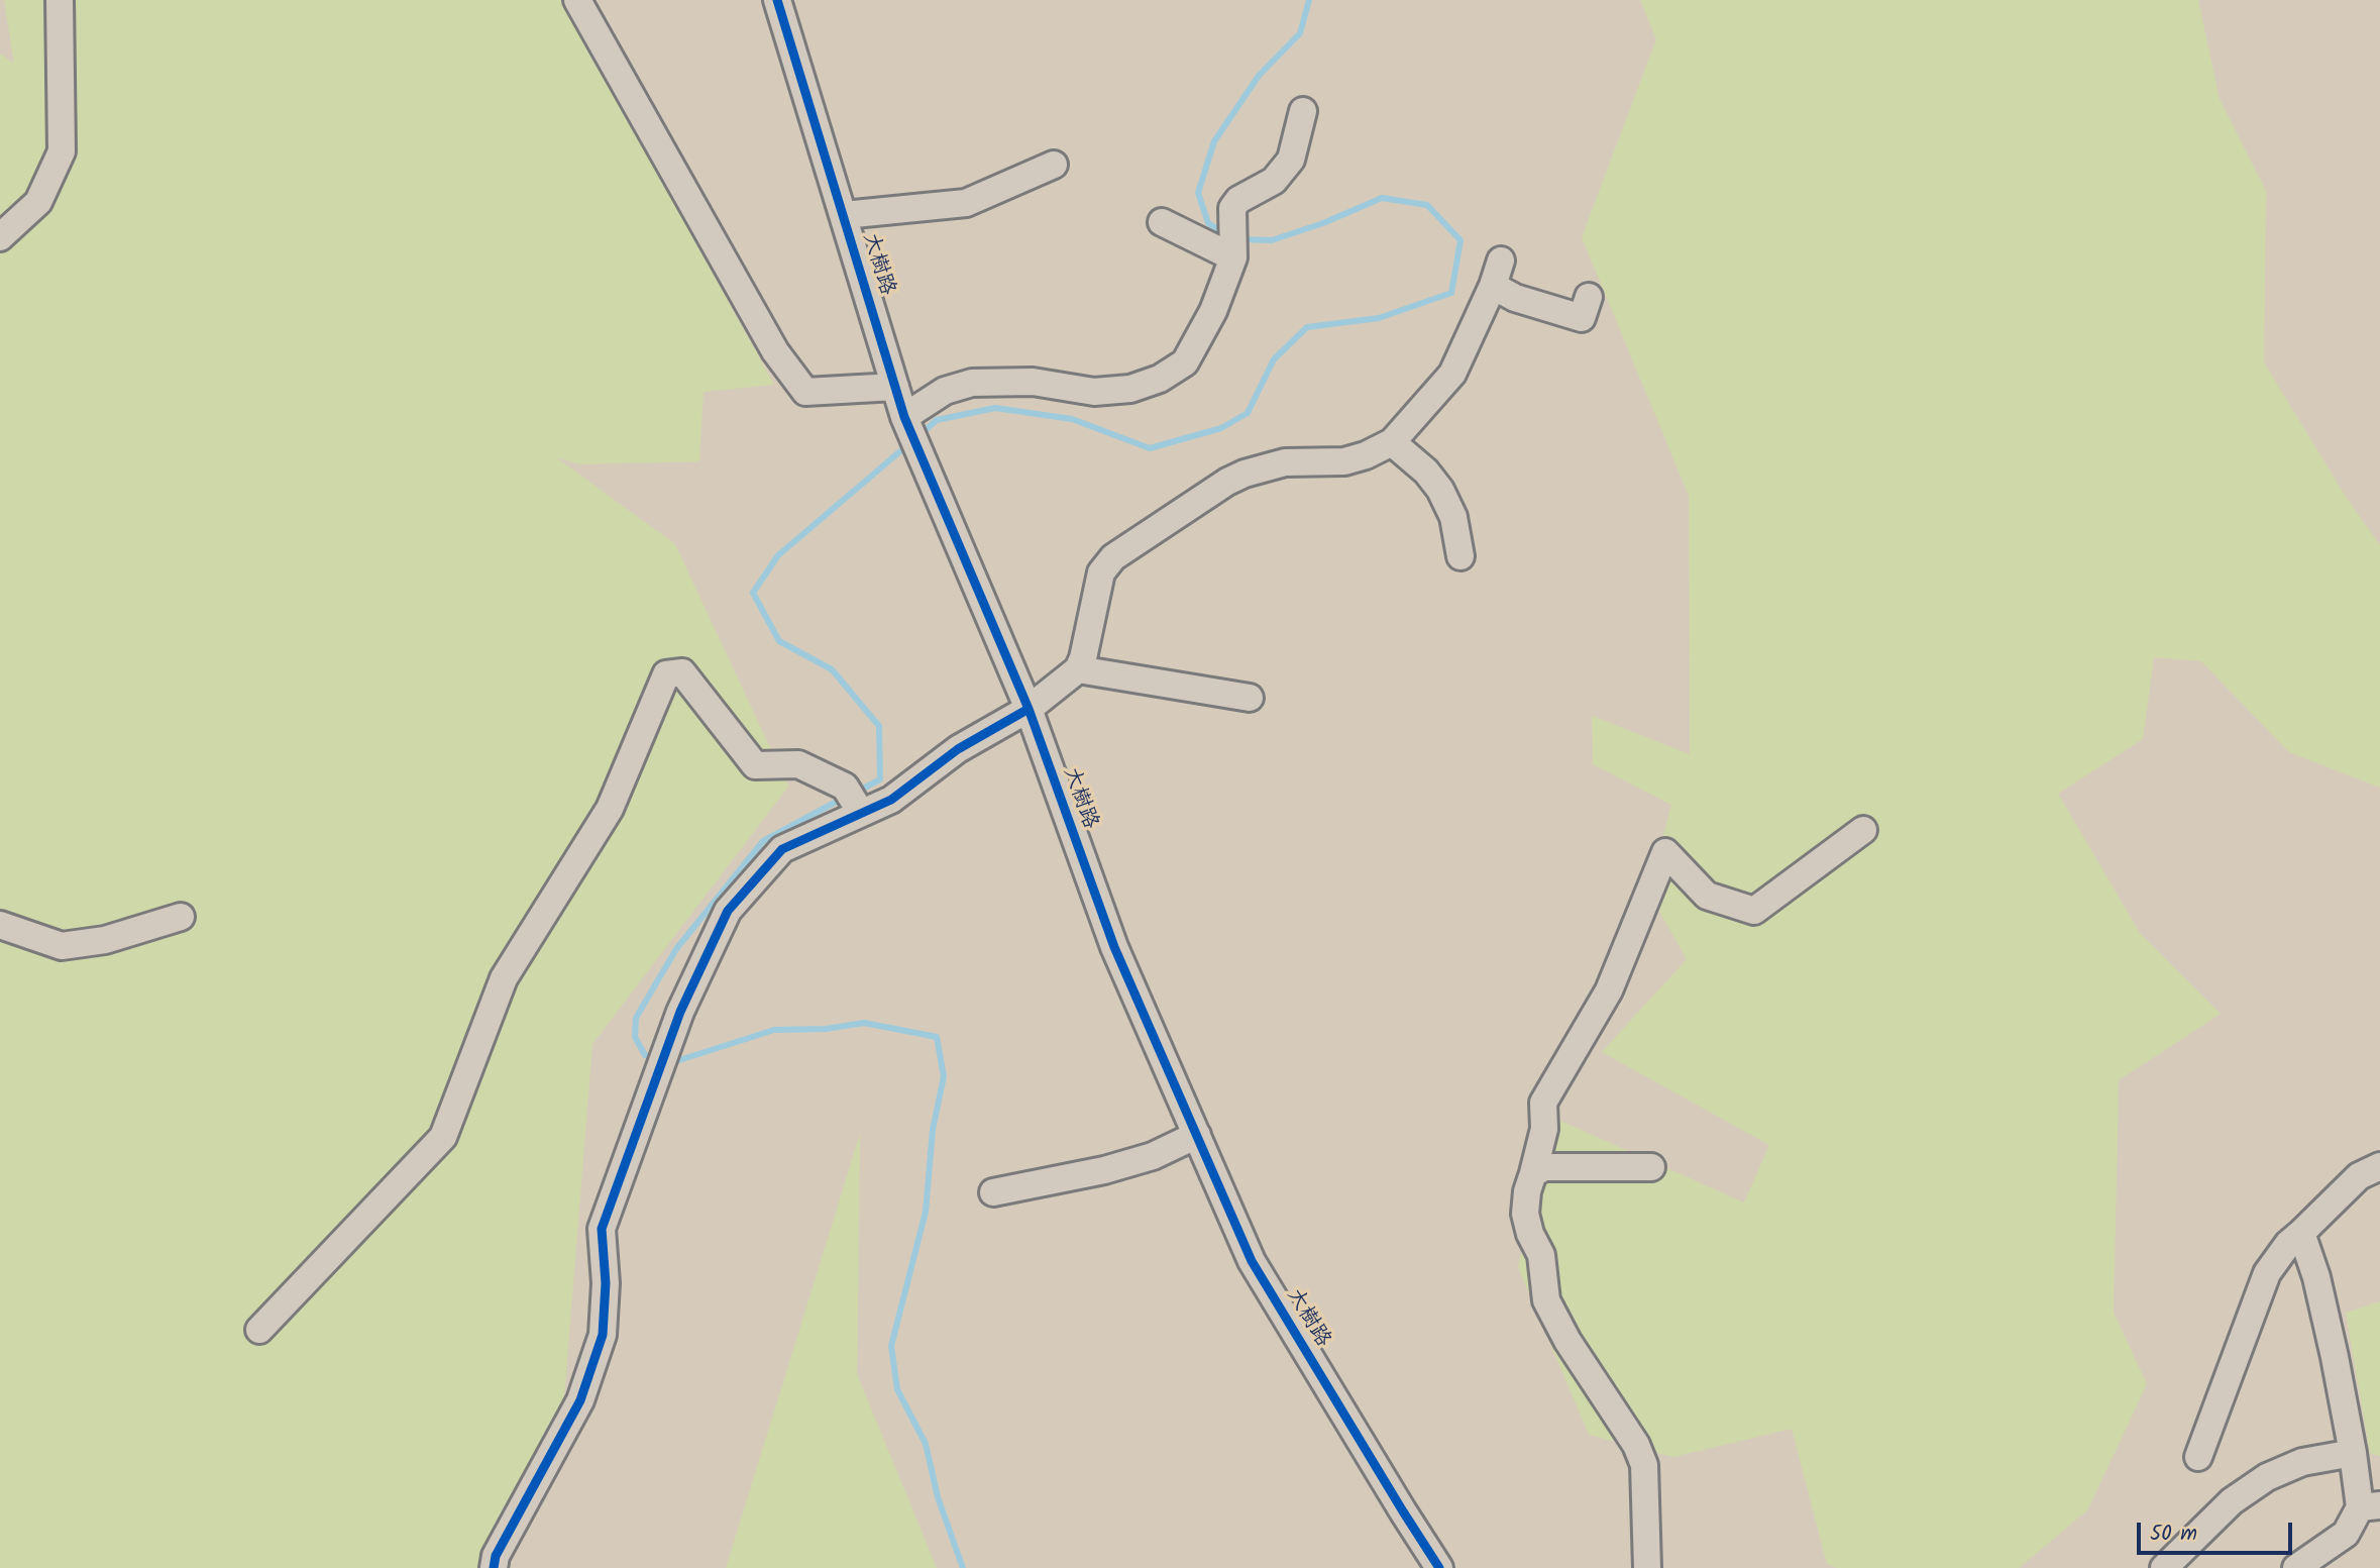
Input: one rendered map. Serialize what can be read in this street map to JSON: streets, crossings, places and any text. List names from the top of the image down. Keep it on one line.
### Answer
{"streets":{"street":["大樹路"]},"scale_bar":"50 m"}
